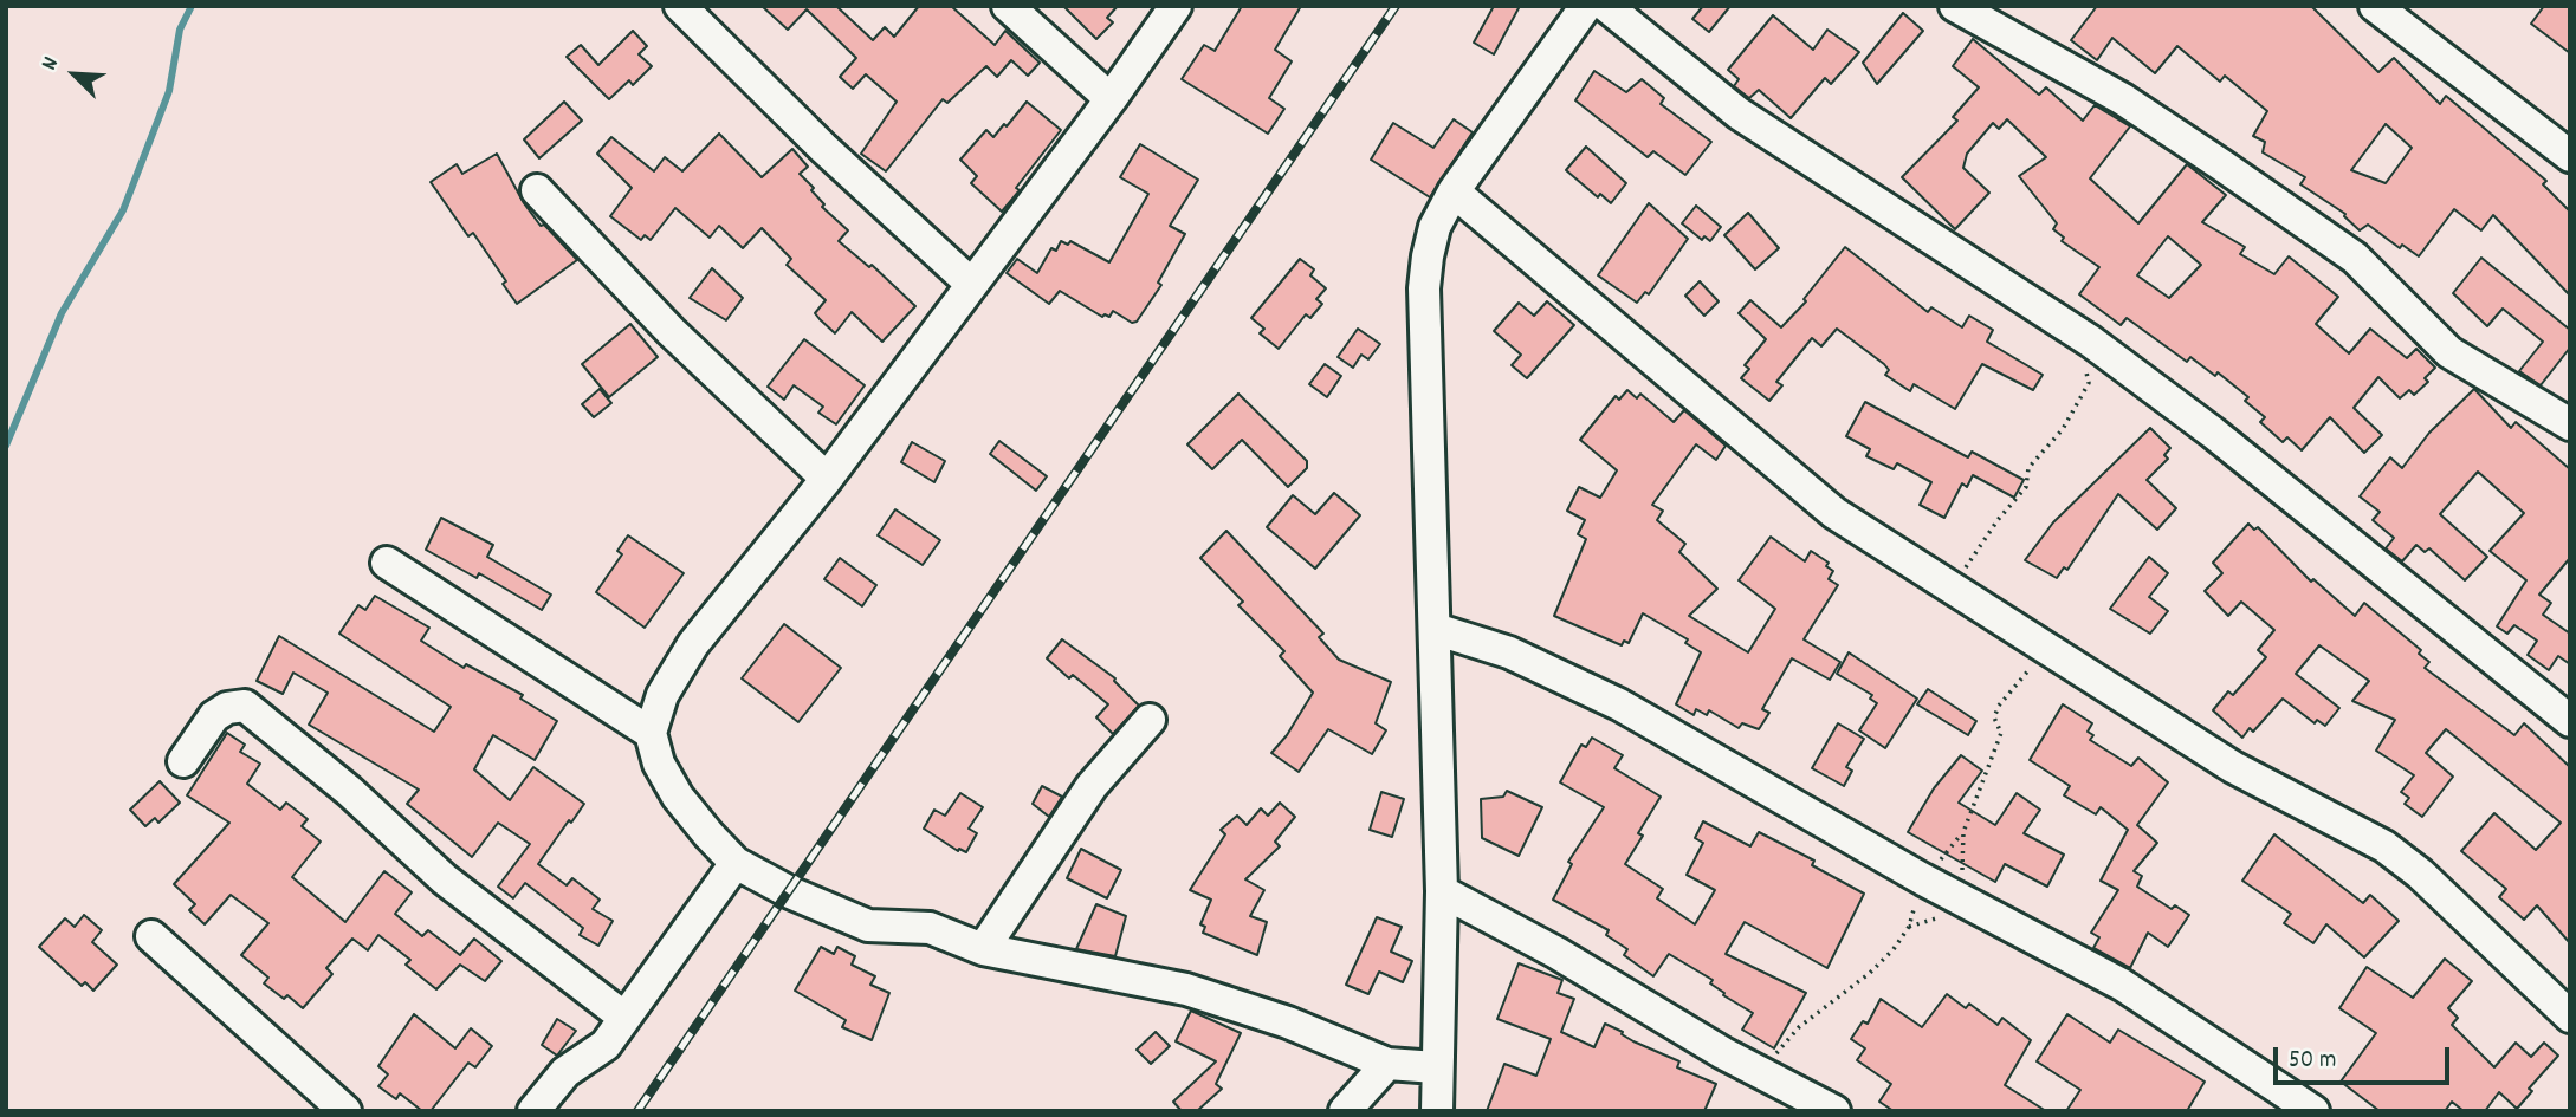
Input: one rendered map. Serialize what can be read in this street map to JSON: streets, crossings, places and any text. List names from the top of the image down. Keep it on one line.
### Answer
{"scale_bar":"50 m","north":"top left"}
